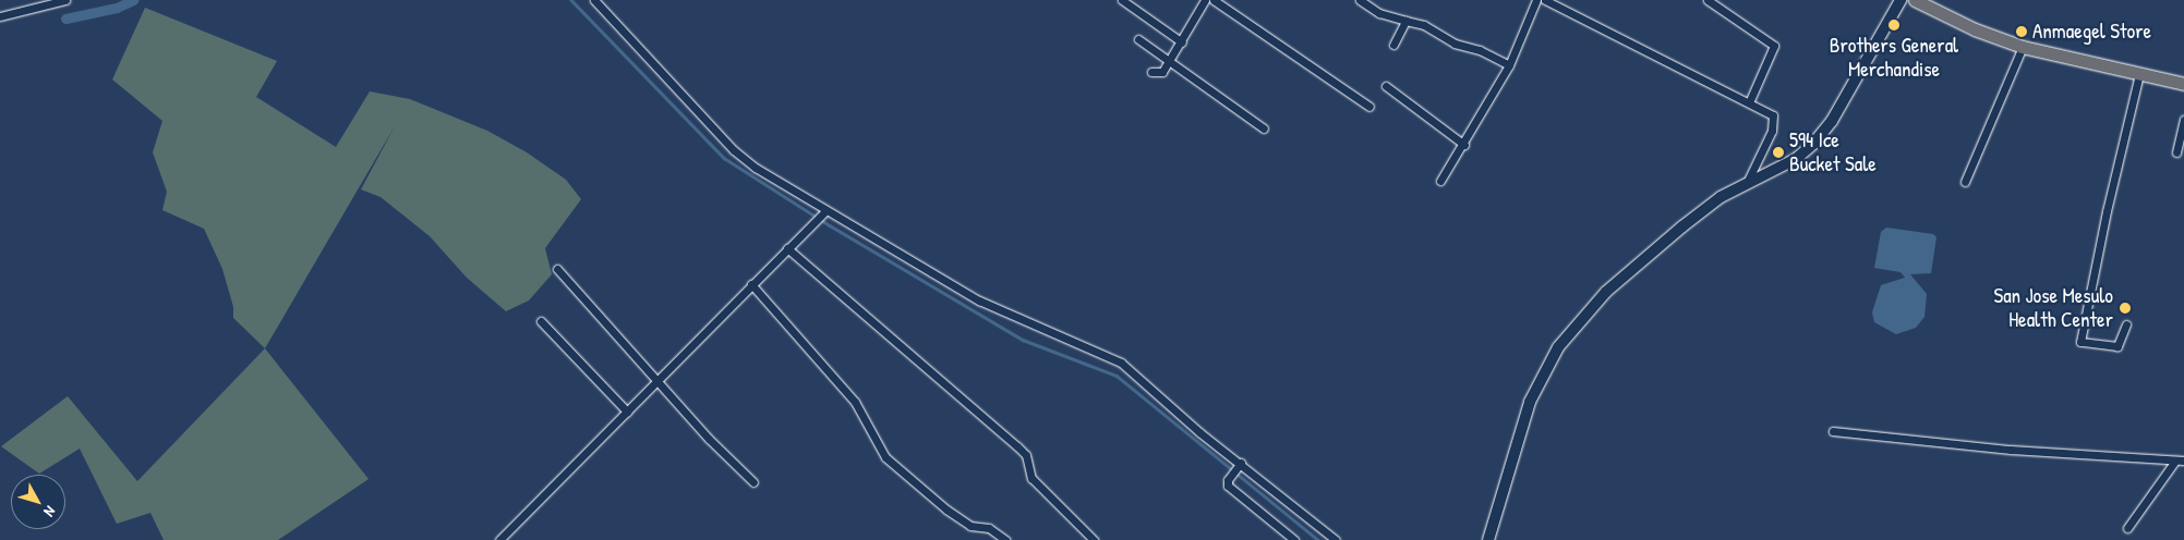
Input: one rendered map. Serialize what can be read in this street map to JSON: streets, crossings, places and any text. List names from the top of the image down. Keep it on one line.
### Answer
{"places":["Brothers General Merchandise","Anmaegel Store","594 Ice Bucket Sale","San Jose Mesulo Health Center"],"north":"bottom right"}
